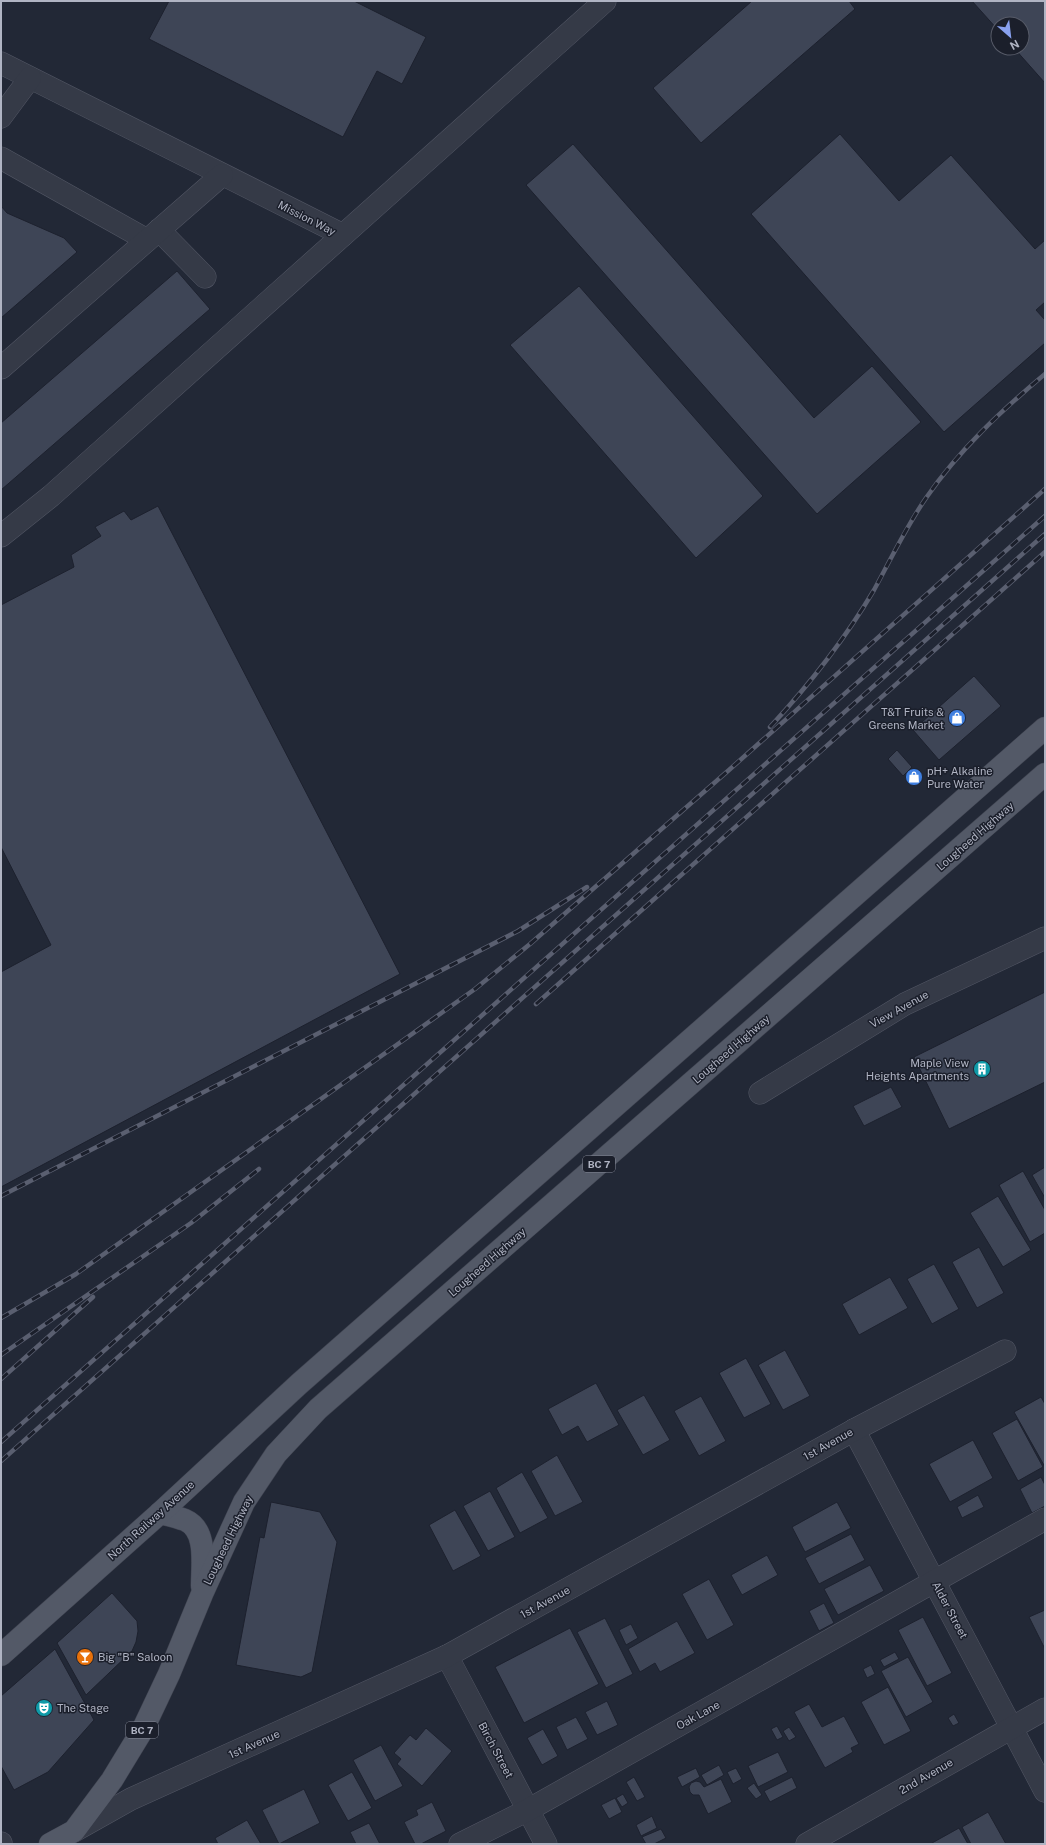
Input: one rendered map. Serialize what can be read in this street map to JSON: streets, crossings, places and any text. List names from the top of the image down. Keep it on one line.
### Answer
{"streets":{"main road":["Lougheed Highway","BC 7","North Railway Avenue"],"street":["Mission Way","View Avenue","1st Avenue","Alder Street","Oak Lane","Birch Street","2nd Avenue"]},"crossings":[["Lougheed Highway","1st Avenue"],["1st Avenue","Alder Street"],["1st Avenue","Birch Street"],["Alder Street","Oak Lane"],["Alder Street","2nd Avenue"],["Oak Lane","Birch Street"]],"places":{"shop":["T&T Fruits & Greens Market","pH+ Alkaline Pure Water"],"building":["Maple View Heights Apartments"],"bar":["Big \"B\" Saloon"],"theatre":["The Stage"]},"north":"bottom right"}
